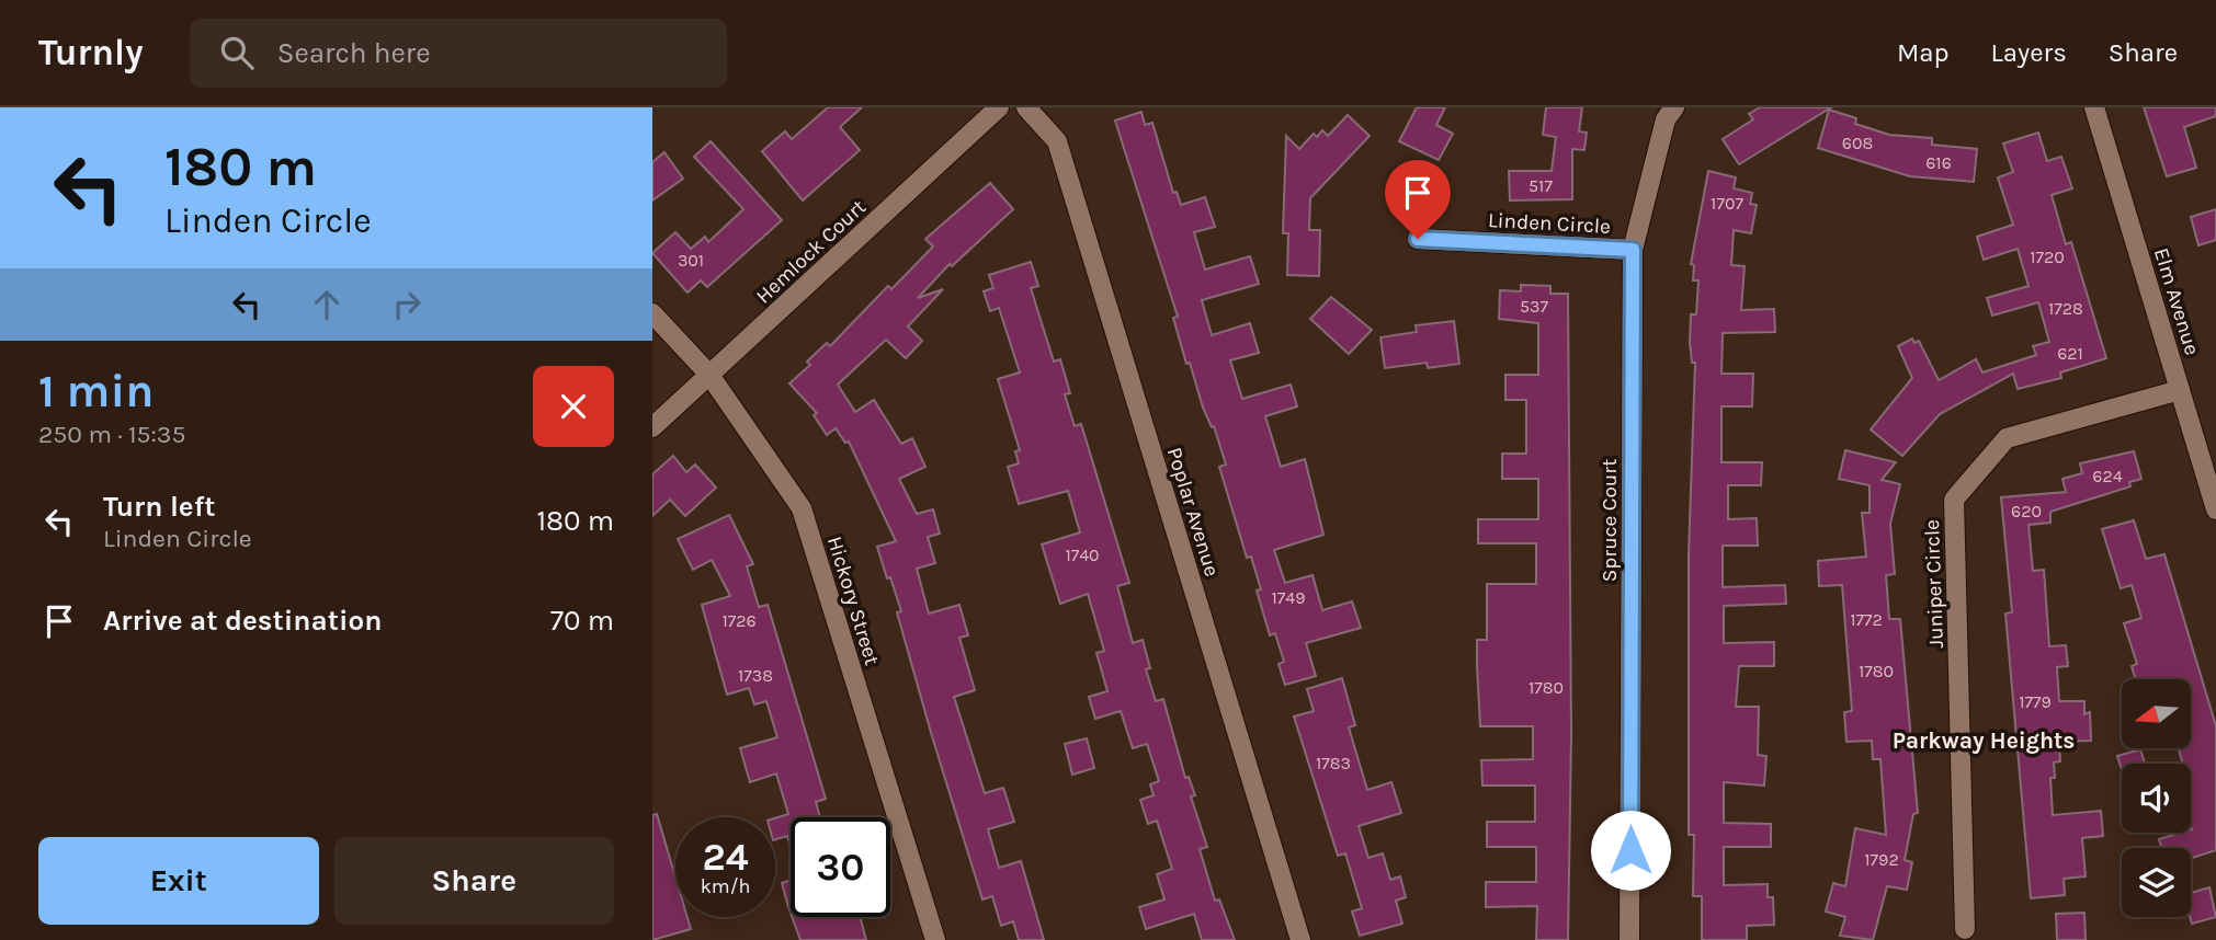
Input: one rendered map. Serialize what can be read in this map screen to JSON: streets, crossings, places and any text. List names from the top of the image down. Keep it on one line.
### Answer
{"streets":{"street":["Linden Circle","Hemlock Court","Elm Avenue","Poplar Avenue","Spruce Court","Juniper Circle","Hickory Street"]},"crossings":[["Linden Circle","Spruce Court"],["Hemlock Court","Hickory Street"],["Elm Avenue","Juniper Circle"]],"districts":["Parkway Heights"],"house_numbers":["608","616","517","1707","1720","301","537","1728","621","624","620","1740","1749","1772","1726","1780","1738","1780","1779","1783","1792"],"north":"left","page":{"header":"Turnly","search":"Search here","nav":["Map","Layers","Share"],"turn":["180 m","Linden Circle"],"heading":["1 min","250 m · 15:35"],"list":[{"name":"Turn left","note":"Linden Circle","value":"180 m"},{"name":"Arrive at destination","value":"70 m"}],"speed":"24 km/h","limit":"30","buttons":["Exit","Share"]}}
